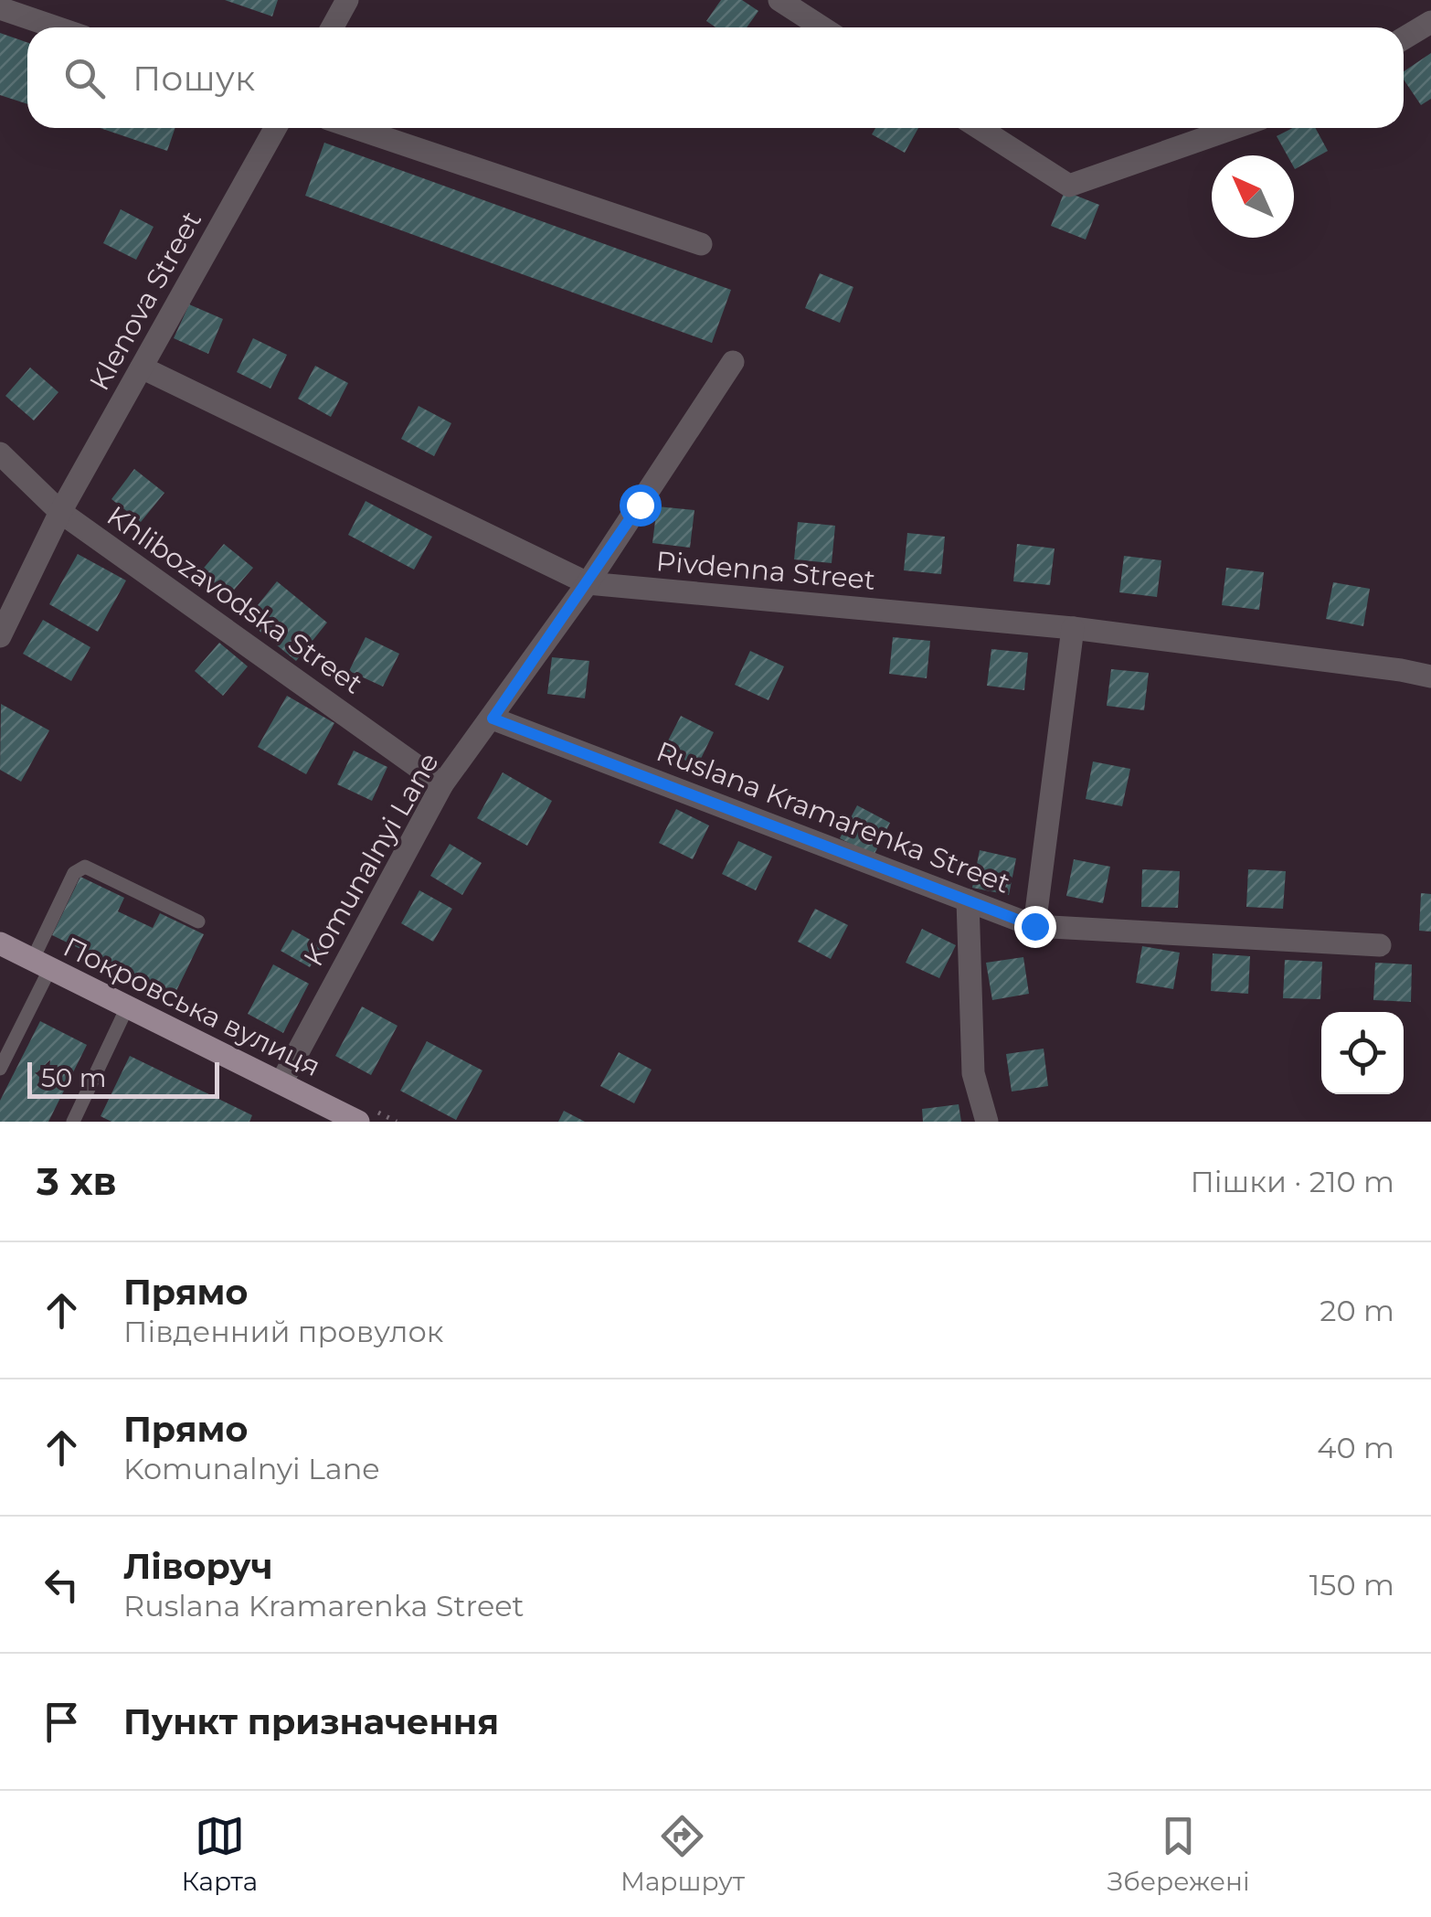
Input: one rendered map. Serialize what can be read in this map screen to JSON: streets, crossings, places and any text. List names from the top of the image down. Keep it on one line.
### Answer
{"streets":{"main road":["Покровська вулиця"],"street":["Klenova Street","Pivdenna Street","Khlibozavodska Street","Ruslana Kramarenka Street","Komunalnyi Lane"]},"crossings":[["Klenova Street","Pivdenna Street"],["Klenova Street","Khlibozavodska Street"],["Pivdenna Street","Komunalnyi Lane"],["Khlibozavodska Street","Komunalnyi Lane"],["Ruslana Kramarenka Street","Komunalnyi Lane"],["Komunalnyi Lane","Покровська вулиця"]],"scale_bar":"50 m","north":"top left","page":{"search":"Пошук","scale":"50 m","heading":["3 хв","Пішки · 210 m"],"list":[["Прямо","Південний провулок","20 m"],["Прямо","Komunalnyi Lane","40 m"],["Ліворуч","Ruslana Kramarenka Street","150 m"],"Пункт призначення"],"nav":["Карта","Маршрут","Збережені"]}}
